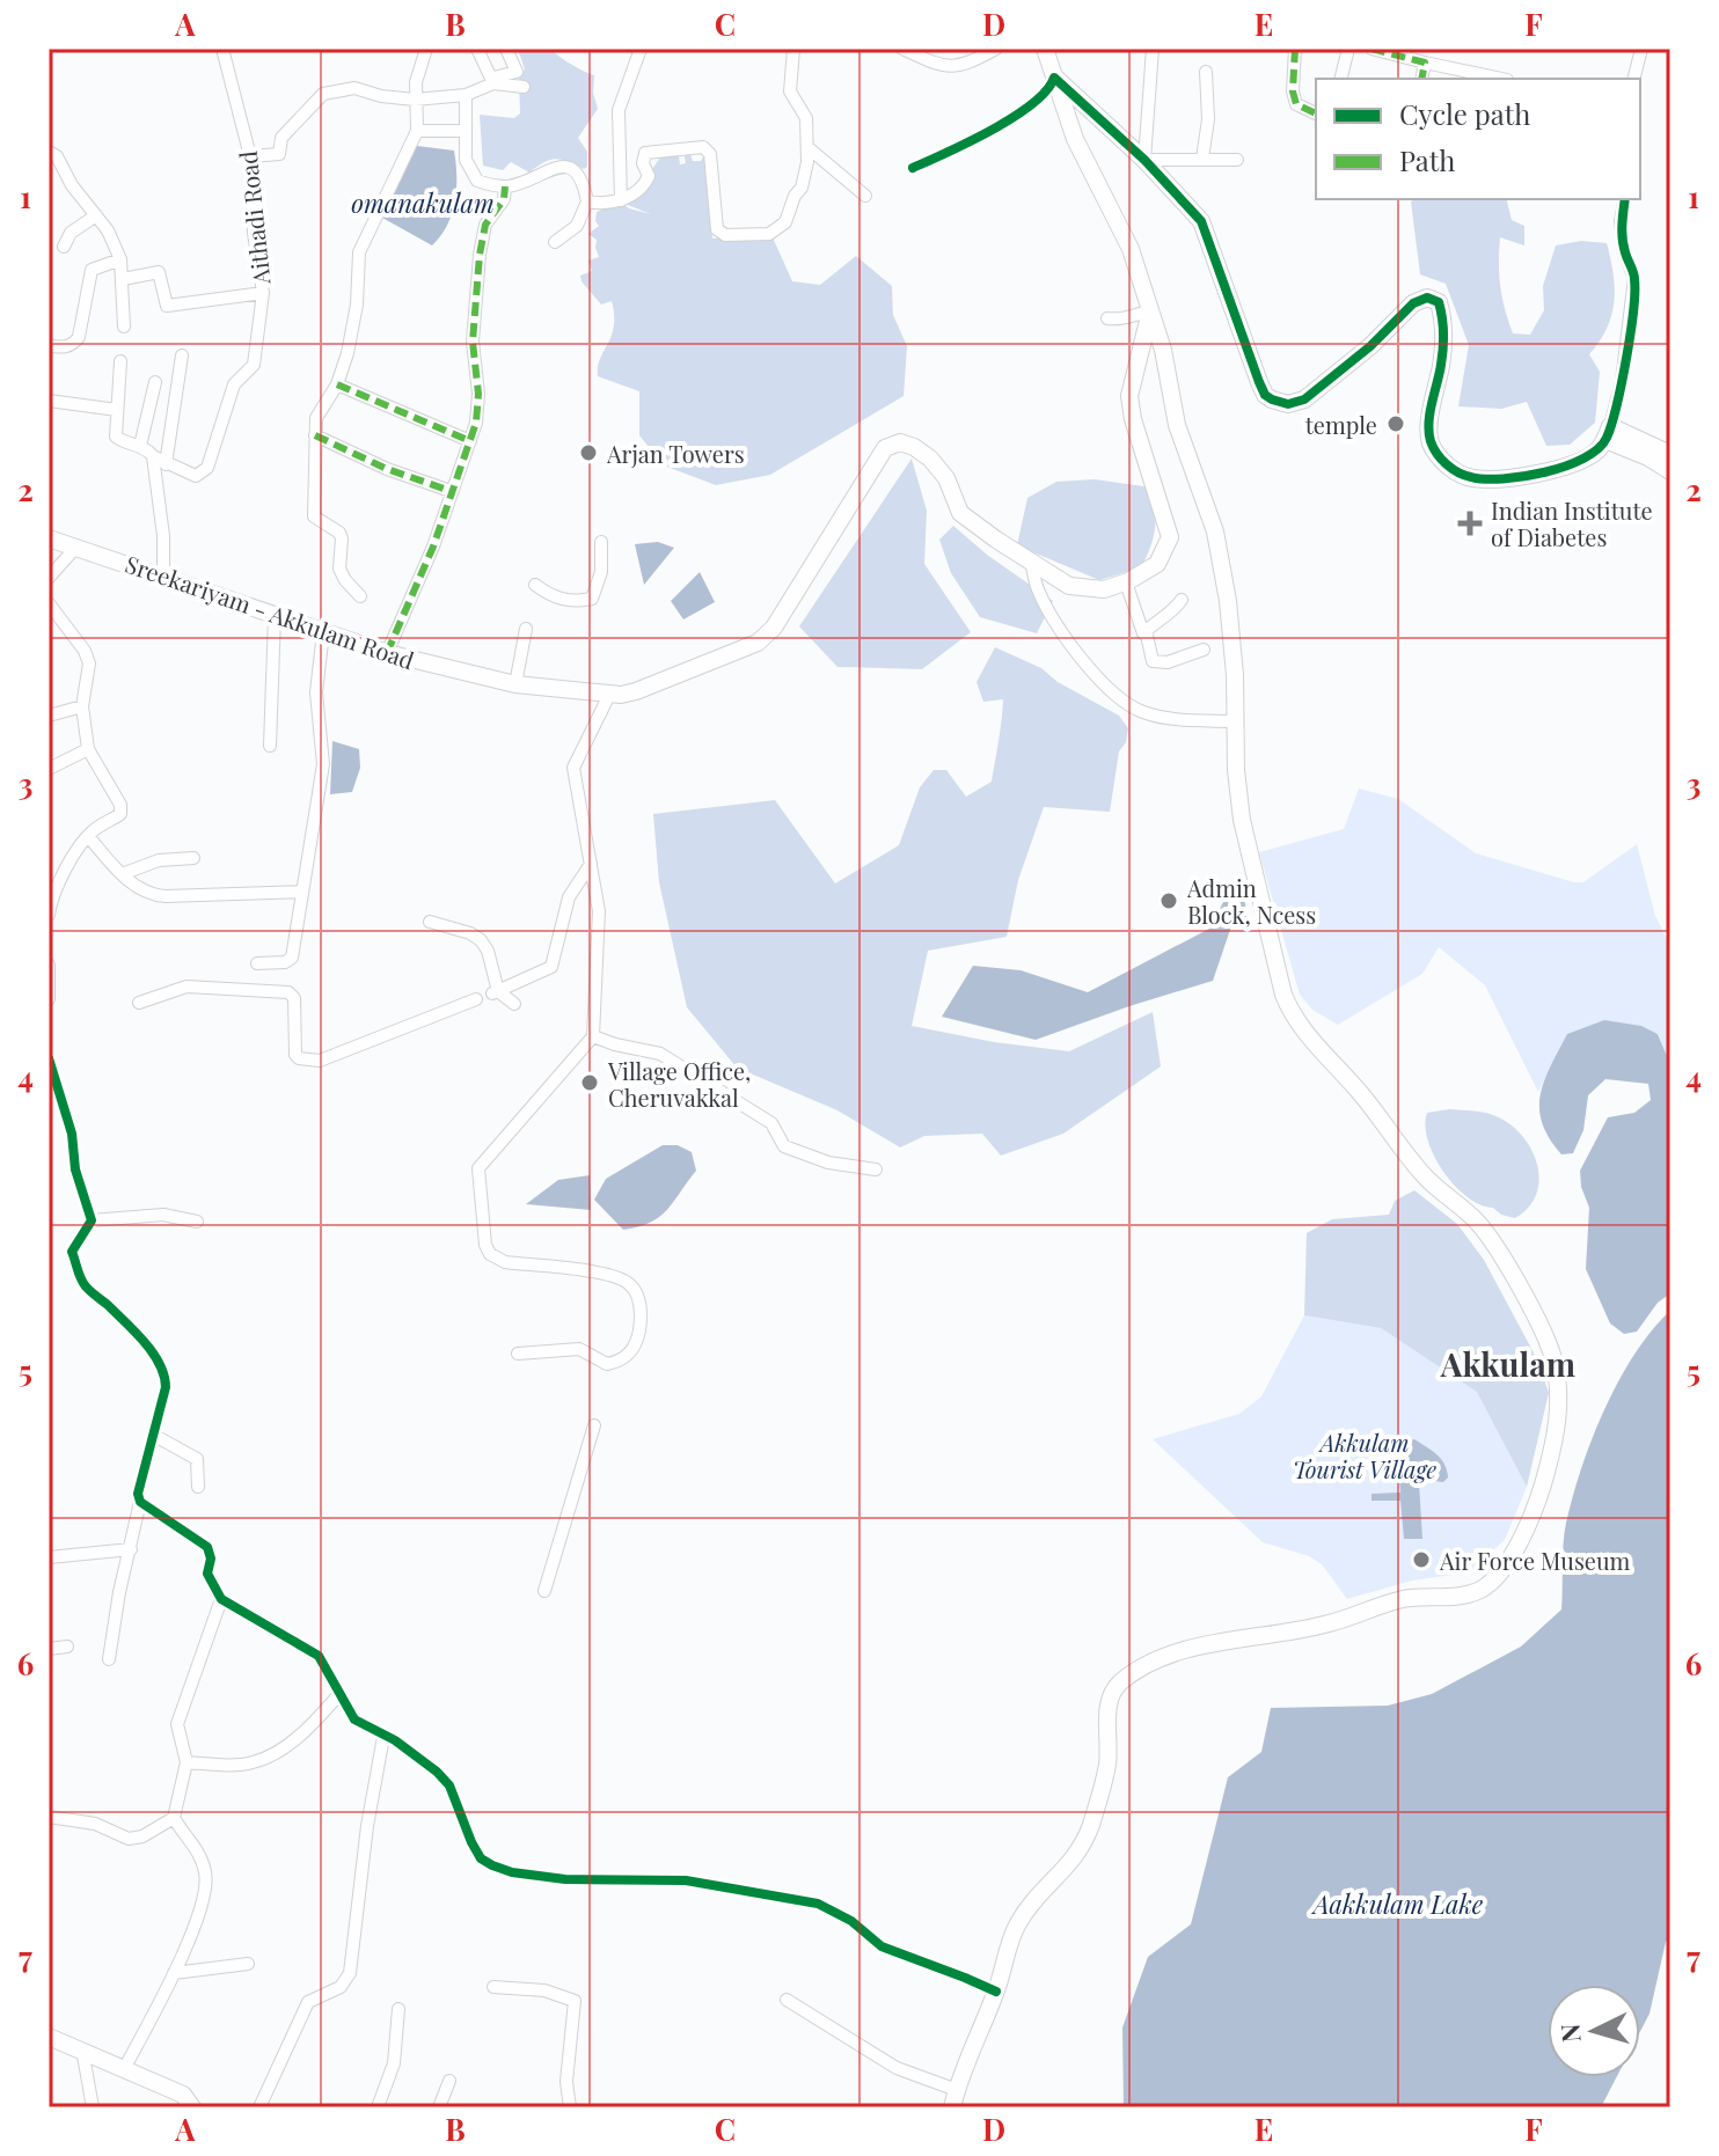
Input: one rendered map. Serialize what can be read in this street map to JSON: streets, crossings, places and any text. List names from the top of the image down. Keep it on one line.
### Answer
{"streets":{"main road":["Sreekariyam - Akkulam Road"],"street":["Aithadi Road"]},"districts":["Akkulam"],"water":["omanakulam","Aakkulam Lake"],"parks":["Akkulam Tourist Village"],"places":{"other":["temple","Arjan Towers","Admin Block, Ncess","Village Office, Cheruvakkal","Air Force Museum"],"health":["Indian Institute of Diabetes"]},"legend":["Cycle path","Path"],"north":"left","grid":{"columns":["A","B","C","D","E","F"],"rows":["1","2","3","4","5","6","7"]}}
